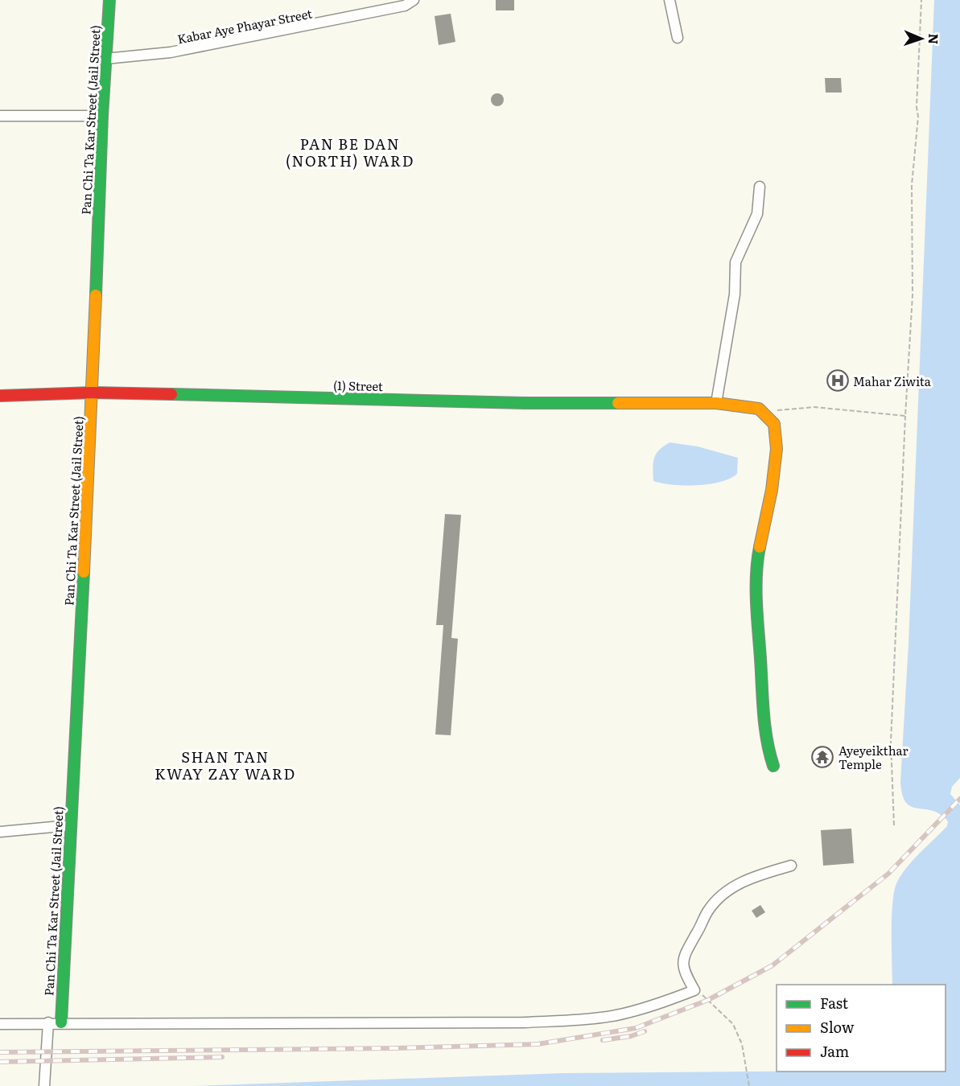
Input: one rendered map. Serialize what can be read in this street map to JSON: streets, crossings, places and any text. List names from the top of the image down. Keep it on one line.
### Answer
{"streets":{"street":["Kabar Aye Phayar Street","Pan Chi Ta Kar Street (Jail Street)","(1) Street"]},"crossings":[["Kabar Aye Phayar Street","Pan Chi Ta Kar Street (Jail Street)"],["Pan Chi Ta Kar Street (Jail Street)","(1) Street"]],"districts":["PAN BE DAN (NORTH) WARD","SHAN TAN KWAY ZAY WARD"],"places":{"hospital":["Mahar Ziwita"],"temple":["Ayeyeikthar Temple"]},"legend":["Fast","Slow","Jam"],"north":"right"}
